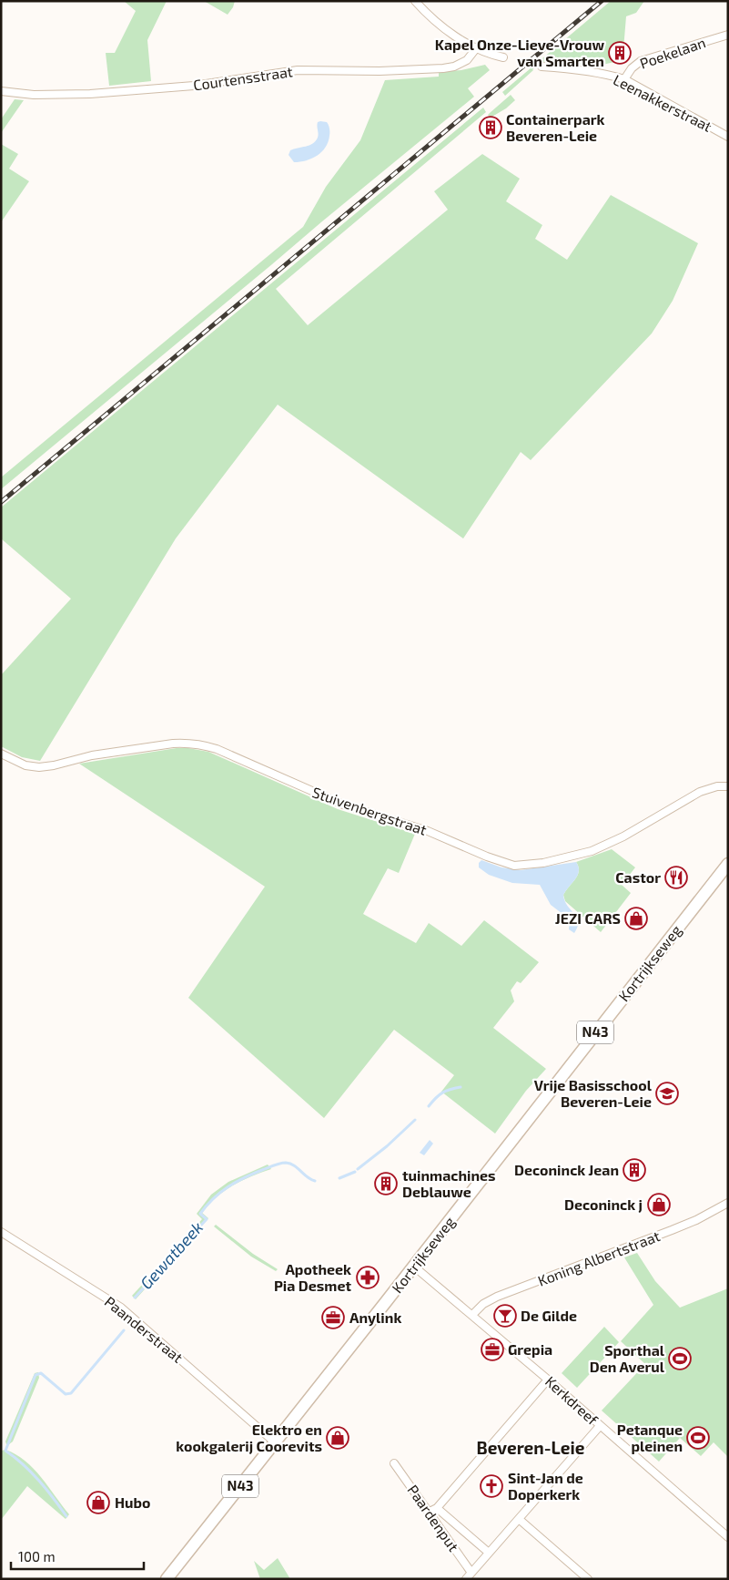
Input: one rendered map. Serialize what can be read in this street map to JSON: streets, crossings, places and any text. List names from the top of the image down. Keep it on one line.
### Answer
{"streets":{"main road":["Kortrijkseweg","N43"],"street":["Poekelaan","Courtensstraat","Leenakkerstraat","Stuivenbergstraat","Koning Albertstraat","Paanderstraat","Kerkdreef","Paardenput"]},"crossings":[["Poekelaan","Leenakkerstraat"],["Kortrijkseweg","Paanderstraat"],["Kortrijkseweg","Kerkdreef"],["Koning Albertstraat","Kerkdreef"]],"districts":["Beveren-Leie"],"water":["Gewatbeek"],"places":{"building":["Kapel Onze-Lieve-Vrouw van Smarten","Containerpark Beveren-Leie","Deconinck Jean","tuinmachines Deblauwe"],"restaurant":["Castor"],"shop":["JEZI CARS","Deconinck j","Elektro en kookgalerij Coorevits","Hubo"],"school or university":["Vrije Basisschool Beveren-Leie"],"pharmacy":["Apotheek Pia Desmet"],"bar":["De Gilde"],"office":["Anylink","Grepia"],"sports":["Sporthal Den Averul","Petanque pleinen"],"church":["Sint-Jan de Doperkerk"]},"scale_bar":"100 m"}
